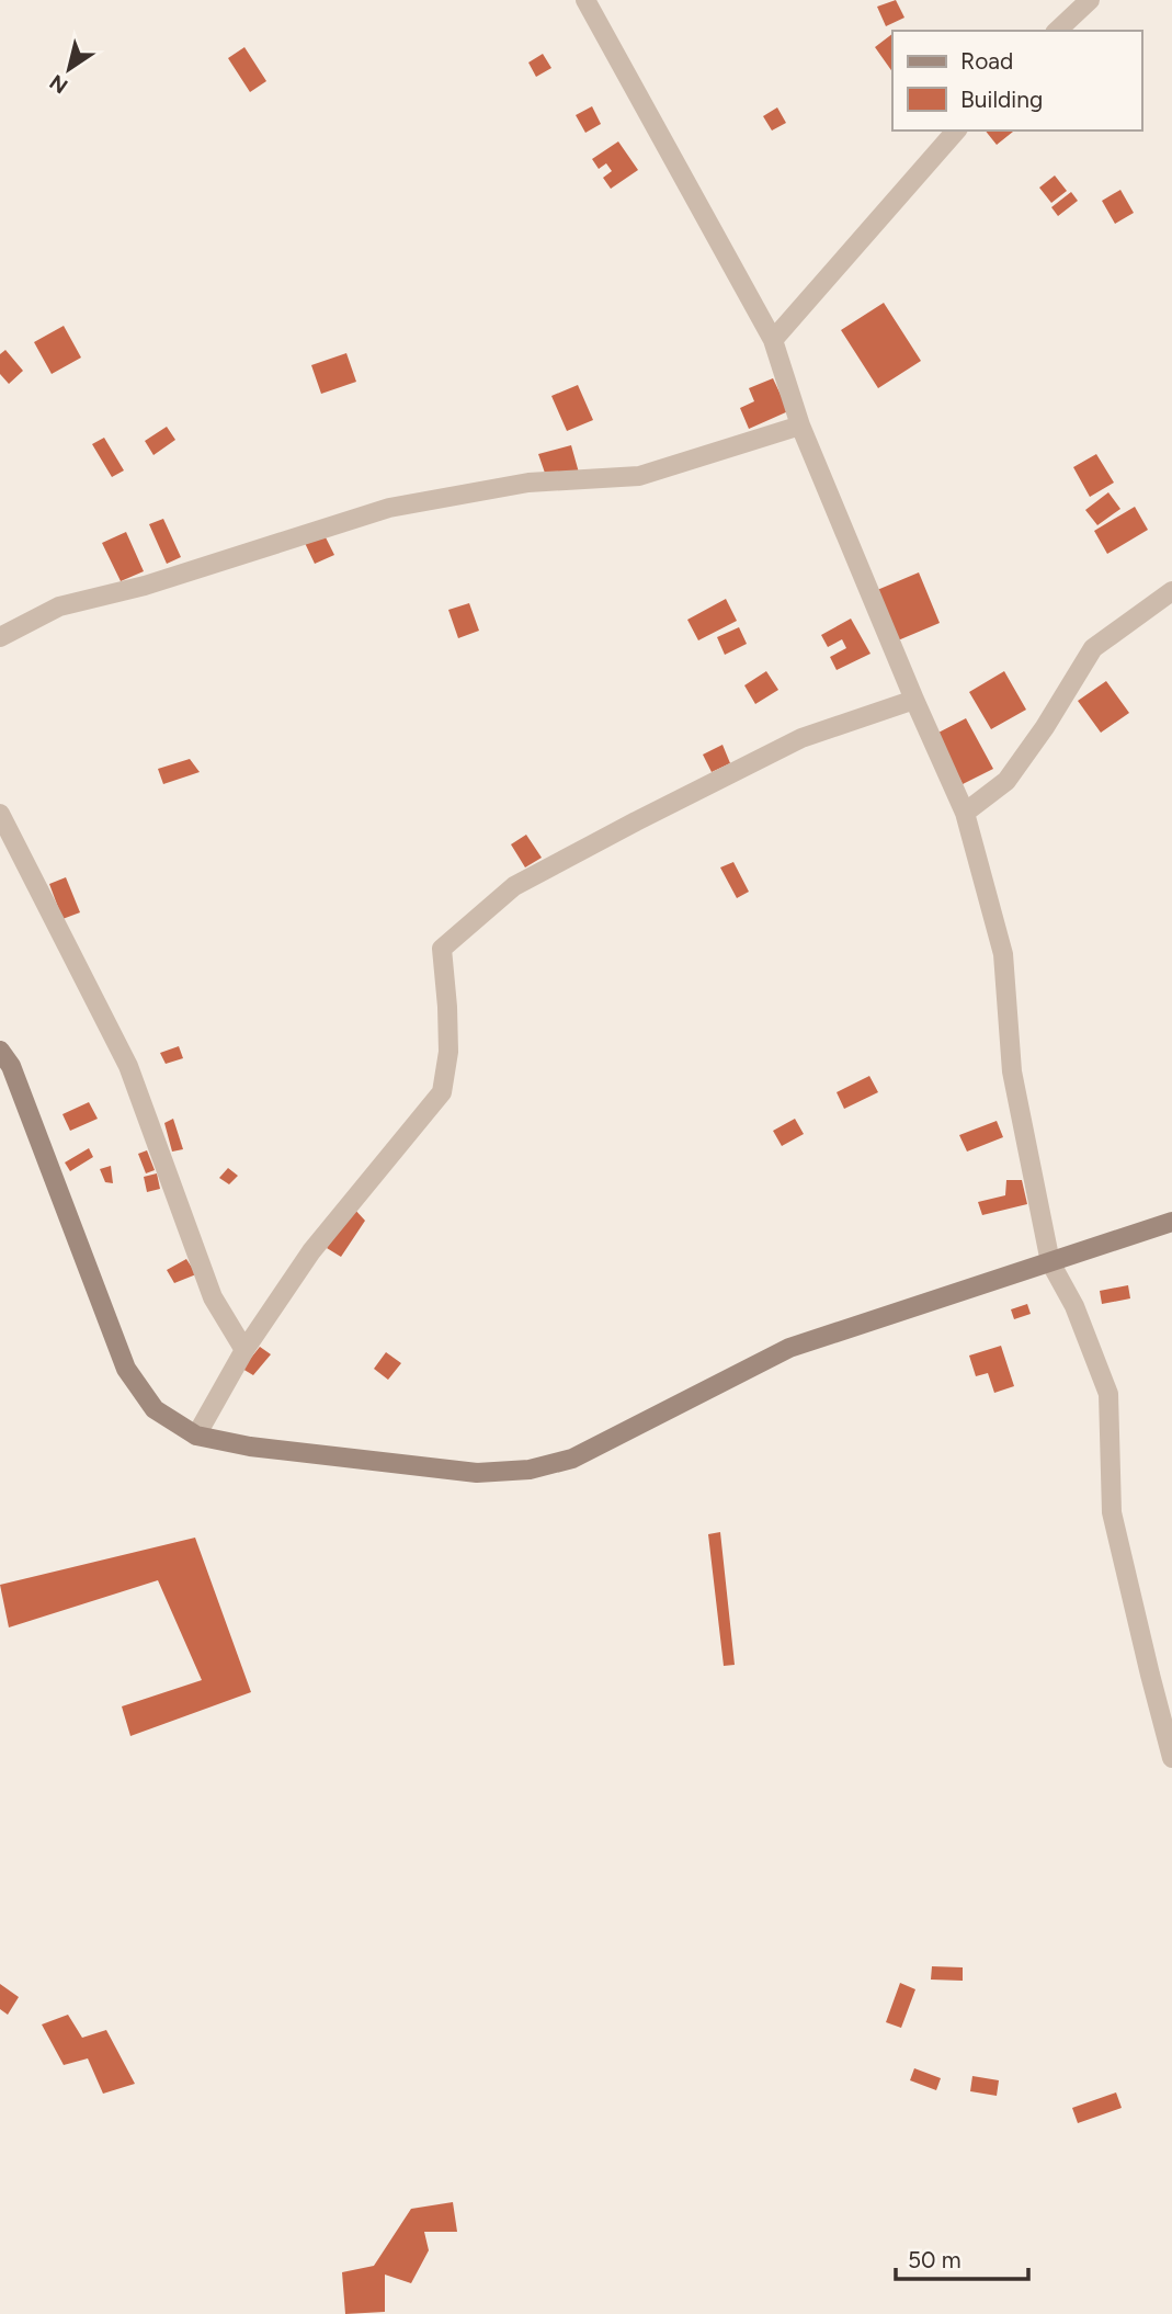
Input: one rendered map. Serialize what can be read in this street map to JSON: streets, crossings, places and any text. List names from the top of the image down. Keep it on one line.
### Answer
{"legend":["Road","Building"],"scale_bar":"50 m","north":"bottom left"}
